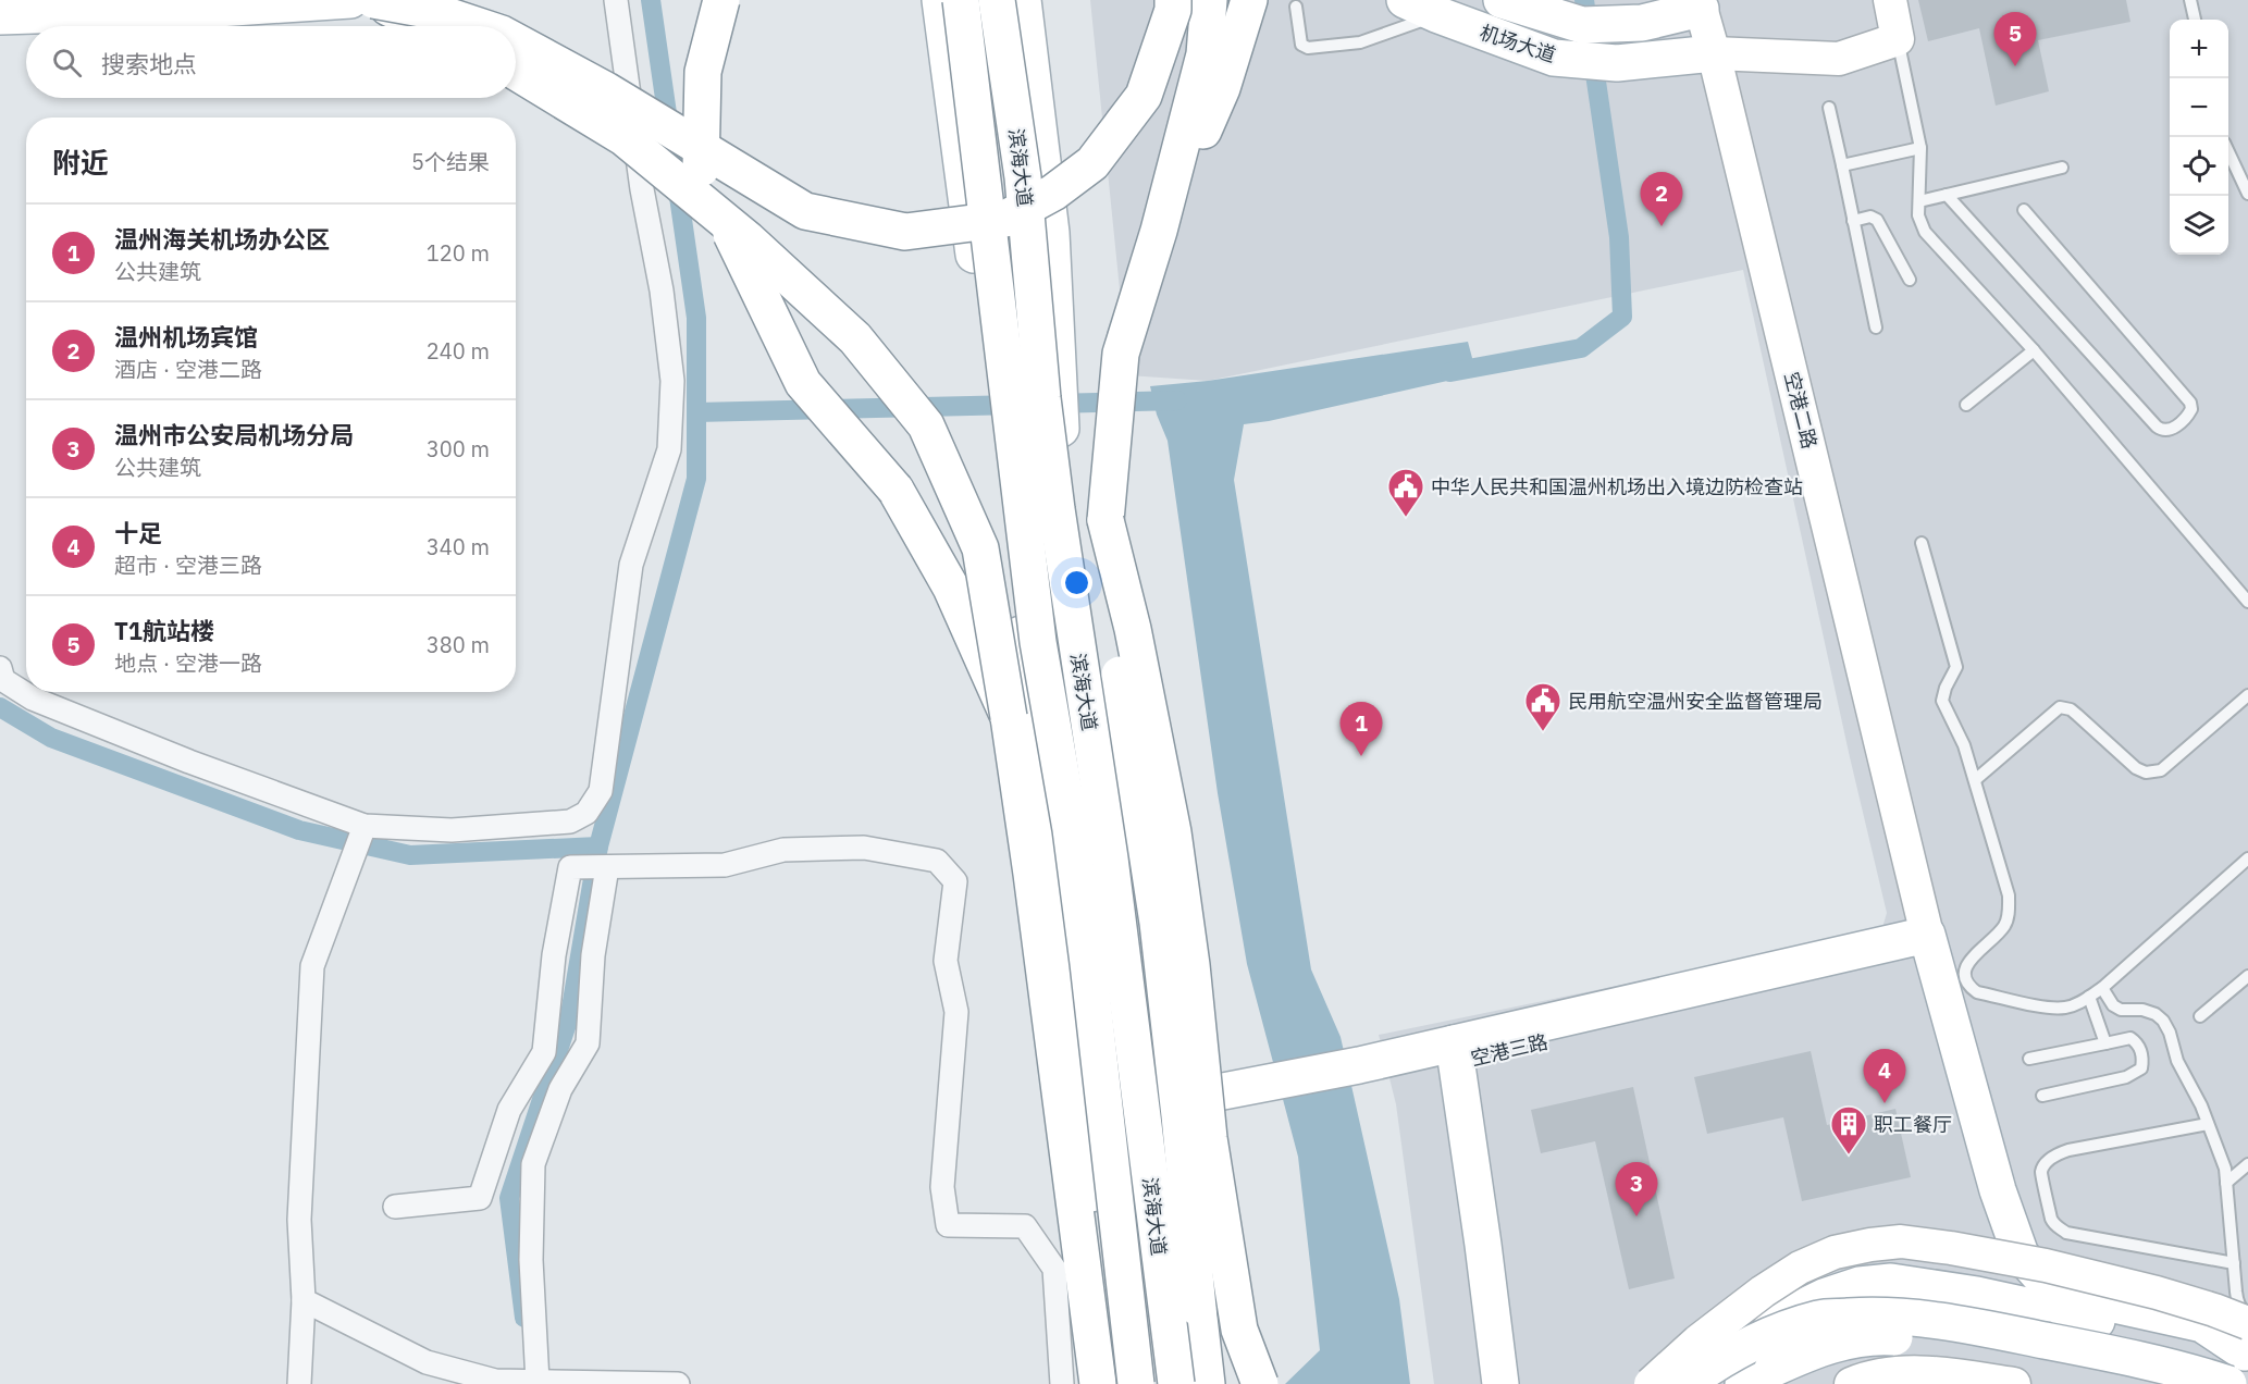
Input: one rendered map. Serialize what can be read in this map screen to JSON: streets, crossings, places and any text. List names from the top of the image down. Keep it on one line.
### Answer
{"streets":{"main road":["机场大道","滨海大道","空港二路","空港三路"]},"crossings":[["机场大道","空港二路"],["空港二路","空港三路"]],"places":{"public building":["中华人民共和国温州机场出入境边防检查站","民用航空温州安全监督管理局"],"building":["职工餐厅"]},"page":{"pins":["5","2","1","4","3"],"map_buttons":["+","−"],"search":"搜索地点","heading":["附近","5个结果"],"list":[{"mark":"1","name":"温州海关机场办公区","note":"公共建筑","value":"120 m"},{"mark":"2","name":"温州机场宾馆","note":"酒店 · 空港二路","value":"240 m"},{"mark":"3","name":"温州市公安局机场分局","note":"公共建筑","value":"300 m"},{"mark":"4","name":"十足","note":"超市 · 空港三路","value":"340 m"},{"mark":"5","name":"T1航站楼","note":"地点 · 空港一路","value":"380 m"}]}}
